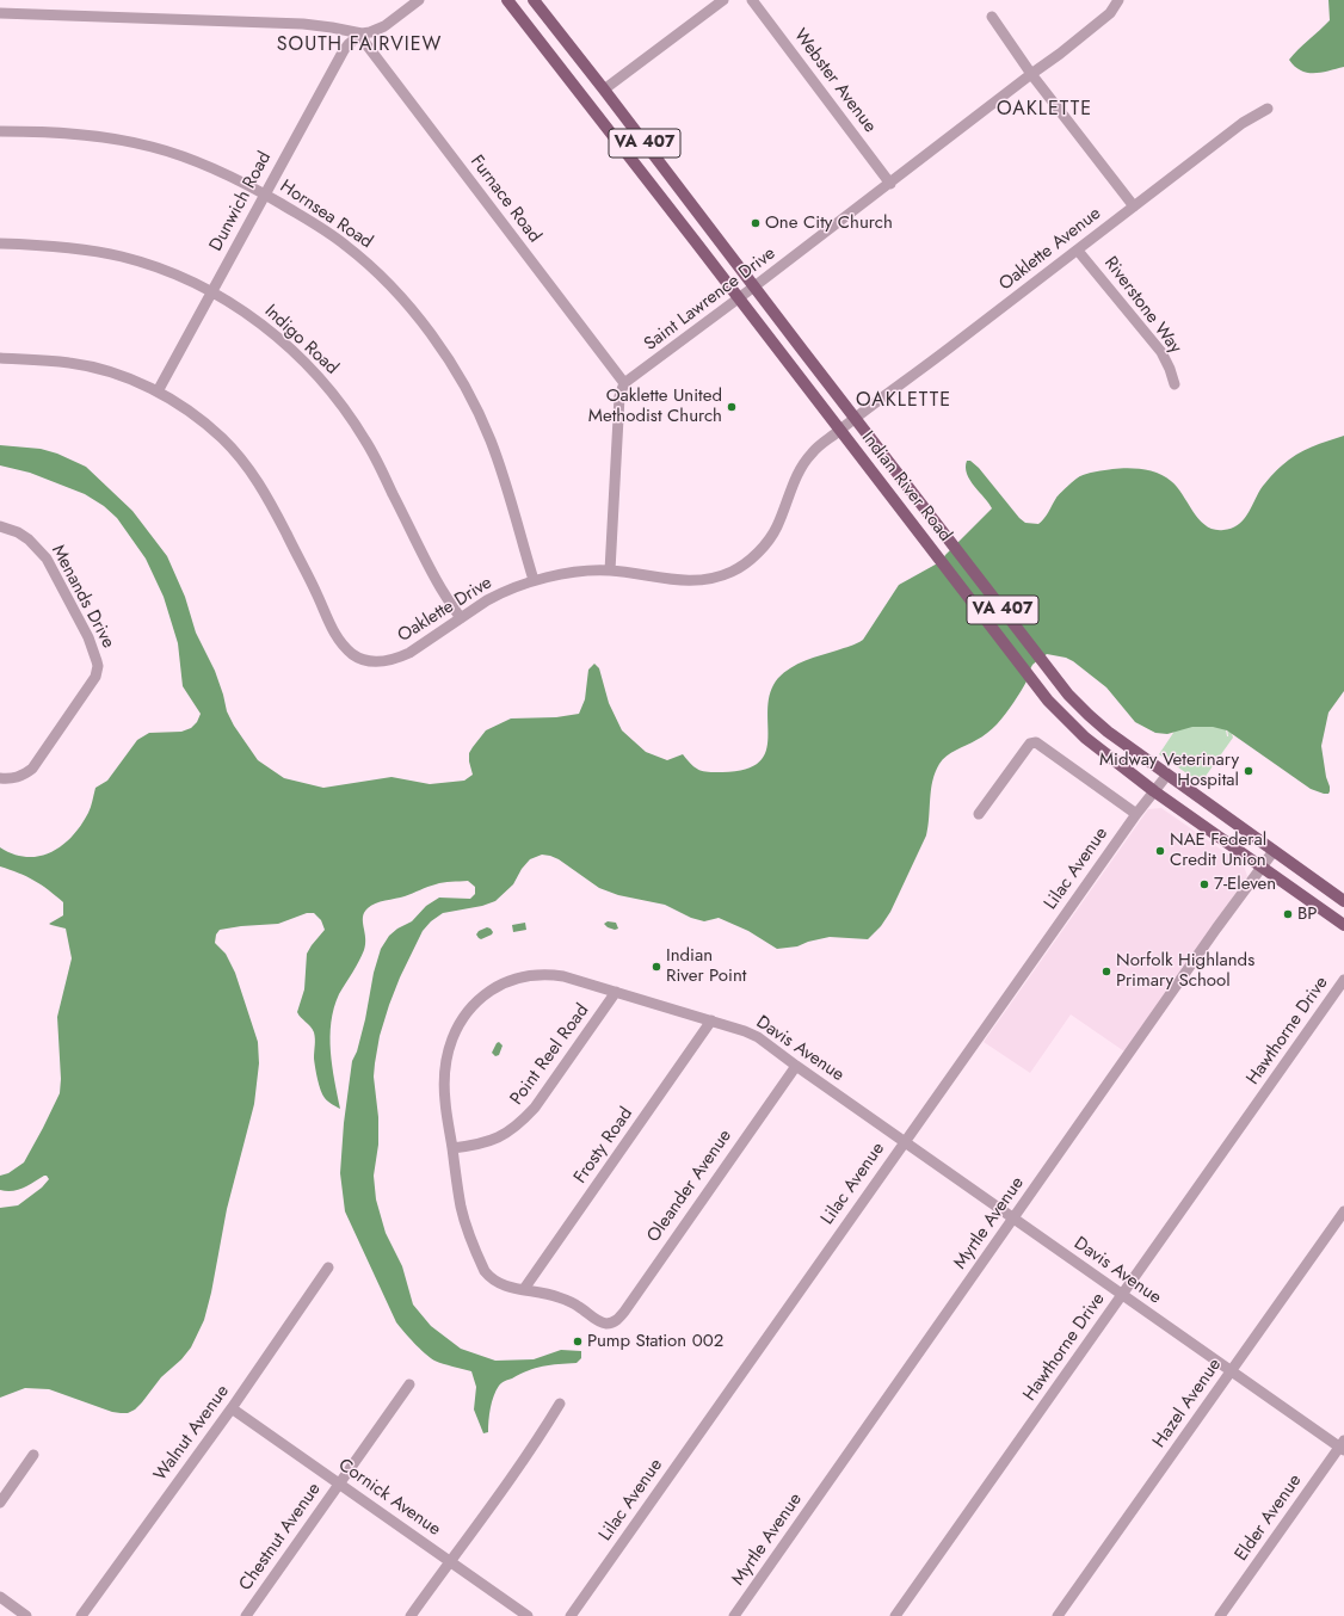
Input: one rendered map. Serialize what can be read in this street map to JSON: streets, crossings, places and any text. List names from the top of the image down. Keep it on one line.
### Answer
{"streets":{"main road":["VA 407","Indian River Road"],"street":["Webster Avenue","Furnace Road","Dunwich Road","Hornsea Road","Oaklette Avenue","Saint Lawrence Drive","Riverstone Way","Indigo Road","Menands Drive","Oaklette Drive","Lilac Avenue","Hawthorne Drive","Davis Avenue","Point Reel Road","Frosty Road","Oleander Avenue","Myrtle Avenue","Hazel Avenue","Walnut Avenue","Cornick Avenue","Elder Avenue","Chestnut Avenue"]},"crossings":[["Webster Avenue","Saint Lawrence Drive"],["Furnace Road","Dunwich Road"],["Furnace Road","Saint Lawrence Drive"],["Dunwich Road","Hornsea Road"],["Dunwich Road","Indigo Road"],["Dunwich Road","Oaklette Drive"],["Hornsea Road","Oaklette Drive"],["Oaklette Avenue","Riverstone Way"],["Oaklette Avenue","Indian River Road"],["Oaklette Avenue","Oaklette Drive"],["Saint Lawrence Drive","Indian River Road"],["Indigo Road","Oaklette Drive"],["Indian River Road","Oaklette Drive"],["Indian River Road","Lilac Avenue"],["Indian River Road","Myrtle Avenue"],["Lilac Avenue","Davis Avenue"],["Hawthorne Drive","Davis Avenue"],["Davis Avenue","Point Reel Road"],["Davis Avenue","Frosty Road"],["Davis Avenue","Oleander Avenue"],["Davis Avenue","Myrtle Avenue"],["Davis Avenue","Hazel Avenue"],["Davis Avenue","Elder Avenue"],["Walnut Avenue","Cornick Avenue"],["Cornick Avenue","Chestnut Avenue"]],"districts":["SOUTH FAIRVIEW","OAKLETTE","OAKLETTE"],"places":["One City Church","Oaklette United Methodist Church","Midway Veterinary Hospital","NAE Federal Credit Union","7-Eleven","BP","Indian River Point","Norfolk Highlands Primary School","Pump Station 002"]}
